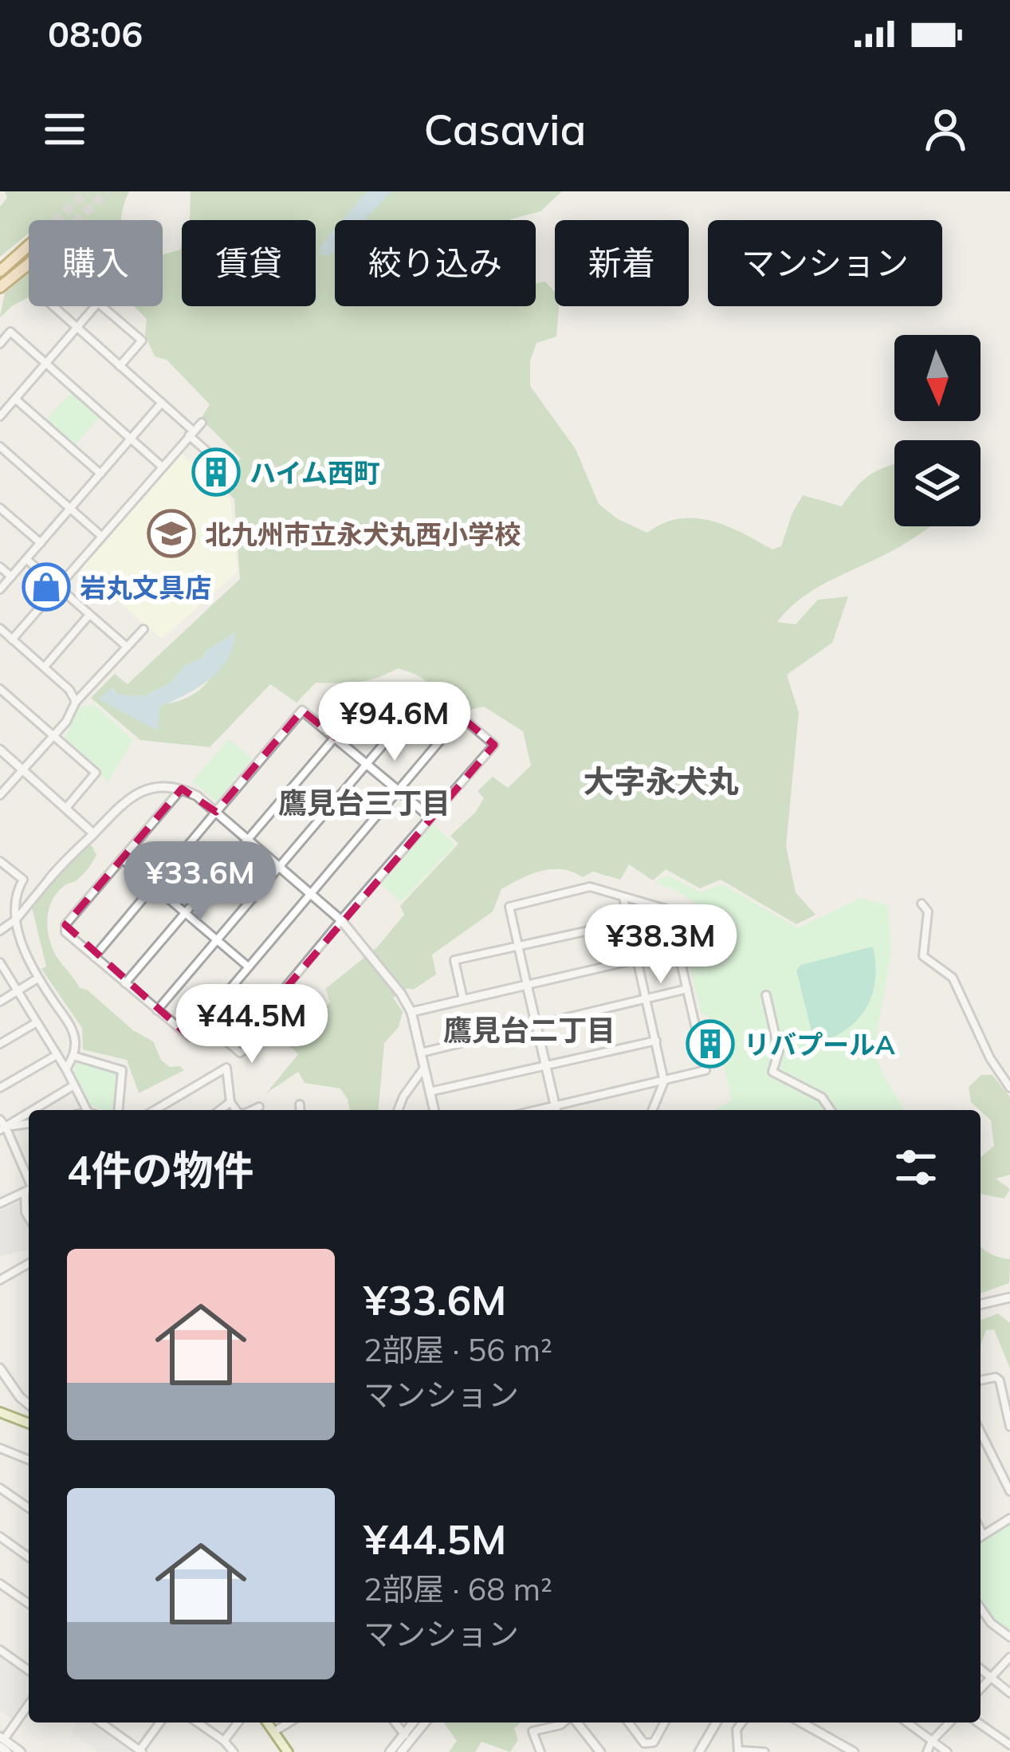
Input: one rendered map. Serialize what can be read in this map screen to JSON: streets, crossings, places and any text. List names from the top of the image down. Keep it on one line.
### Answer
{"districts":["大字永犬丸","鷹見台三丁目","鷹見台二丁目"],"places":{"building":["ハイム西町","リバプールA"],"school or university":["北九州市立永犬丸西小学校"],"shop":["岩丸文具店"]},"north":"bottom","page":{"status":"08:06","header":"Casavia","chip":["購入","賃貸","絞り込み","新着","マンション"],"price":["¥94.6M","¥33.6M","¥38.3M","¥44.5M"],"heading":"4件の物件","list":[{"name":"¥33.6M","note":"2部屋 · 56 m² · マンション"},{"name":"¥44.5M","note":"2部屋 · 68 m² · マンション"}]}}
